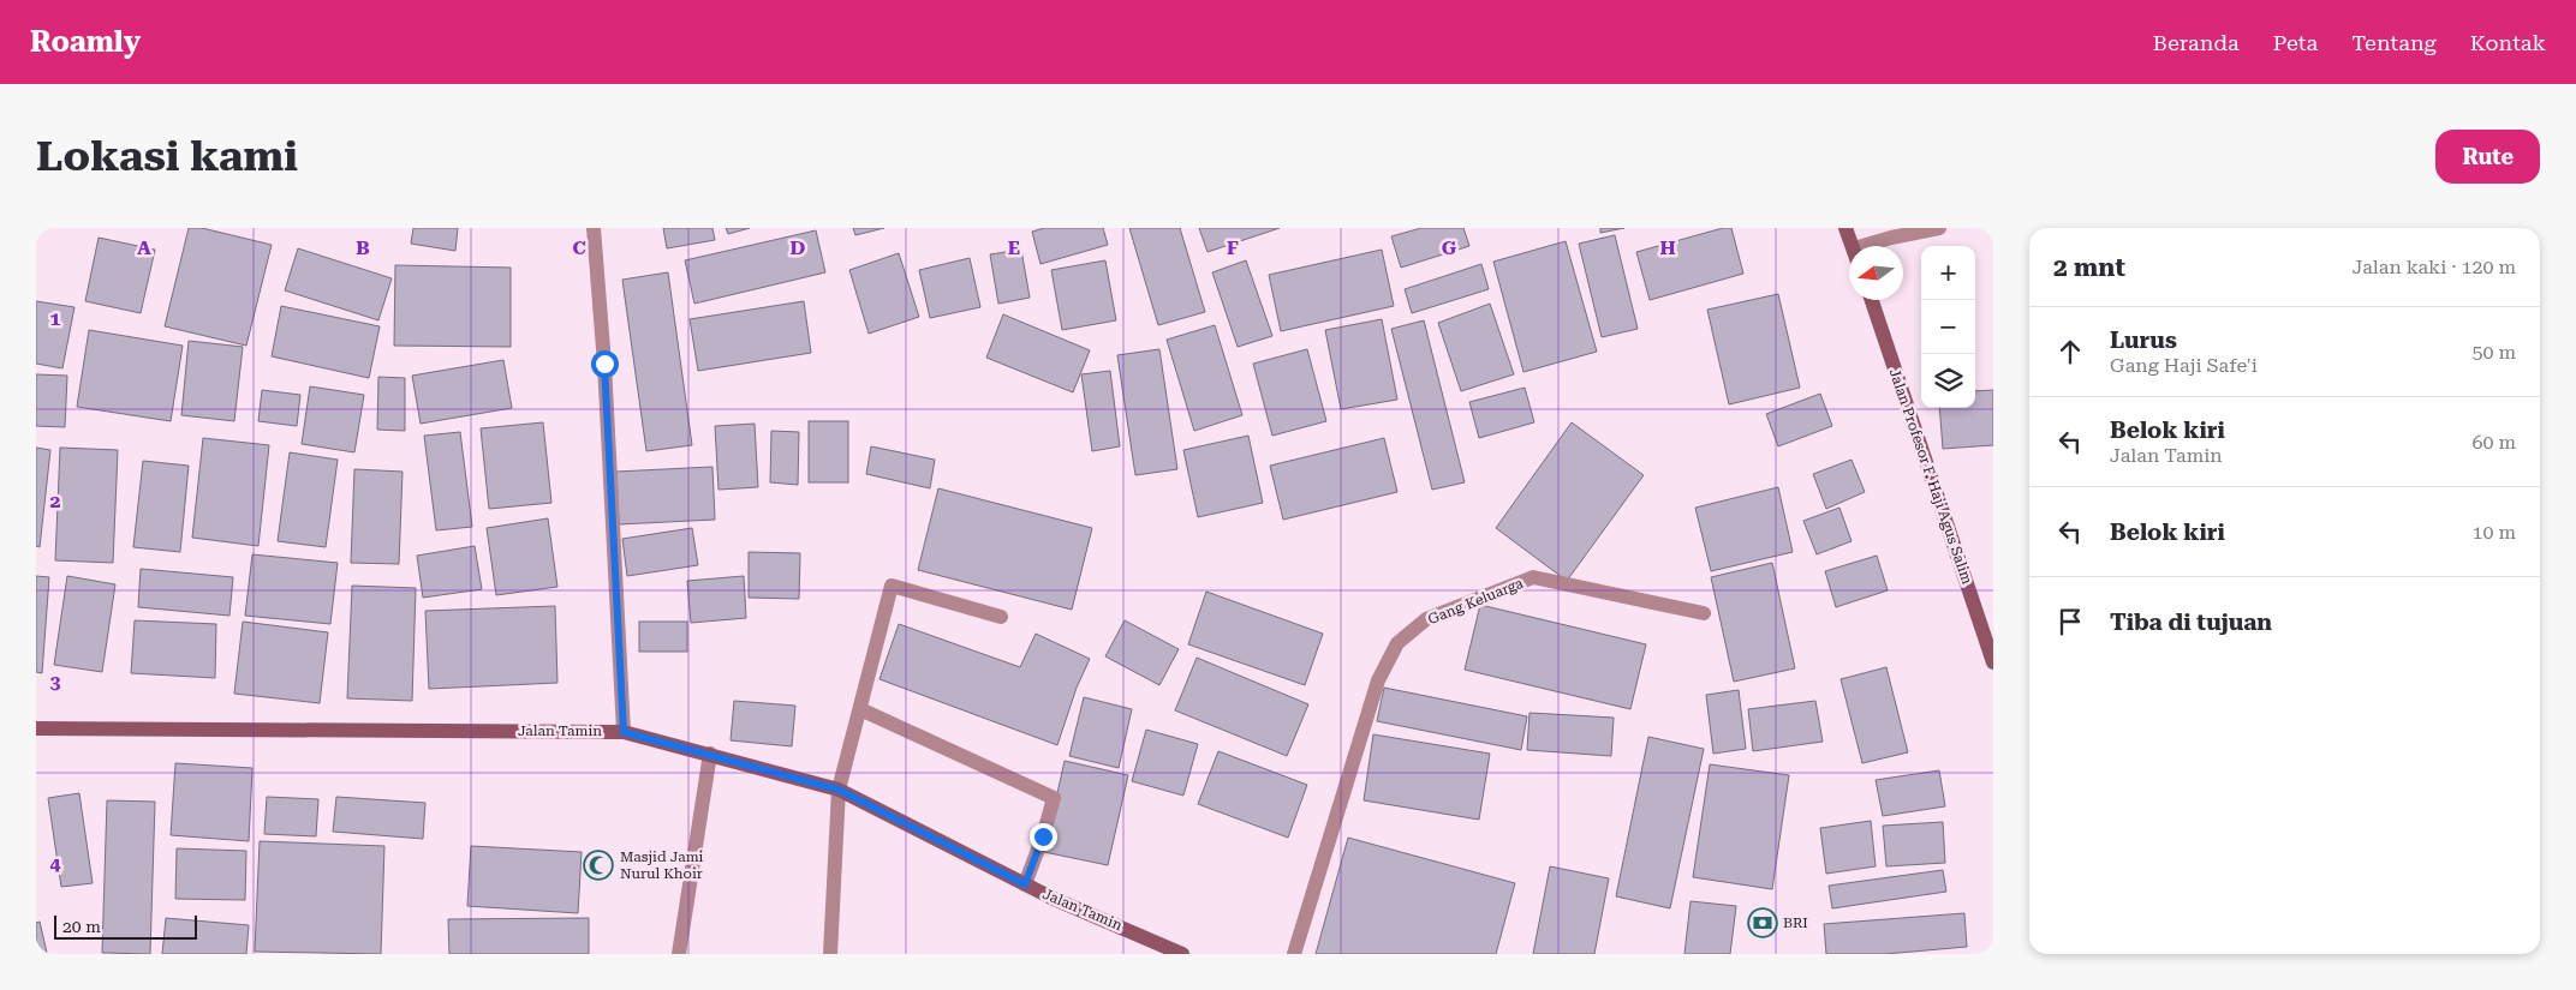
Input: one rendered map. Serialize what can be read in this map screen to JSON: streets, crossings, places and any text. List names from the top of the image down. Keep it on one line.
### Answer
{"streets":{"main road":["Jalan Profesor F. Haji Agus Salim","Jalan Tamin"],"street":["Gang Keluarga"]},"places":{"mosque":["Masjid Jami Nurul Khoir"],"bank":["BRI"]},"scale_bar":"20 m","north":"left","page":{"header":"Roamly","nav":["Beranda","Peta","Tentang","Kontak"],"buttons":"Rute","title":"Lokasi kami","heading":["2 mnt","Jalan kaki · 120 m"],"map_buttons":["+","−"],"list":[["Lurus","Gang Haji Safe'i","50 m"],["Belok kiri","Jalan Tamin","60 m"],["Belok kiri","10 m"],"Tiba di tujuan"],"scale":"20 m"},"grid":{"columns":["A","B","C","D","E","F","G","H"],"rows":["1","2","3","4"]}}
